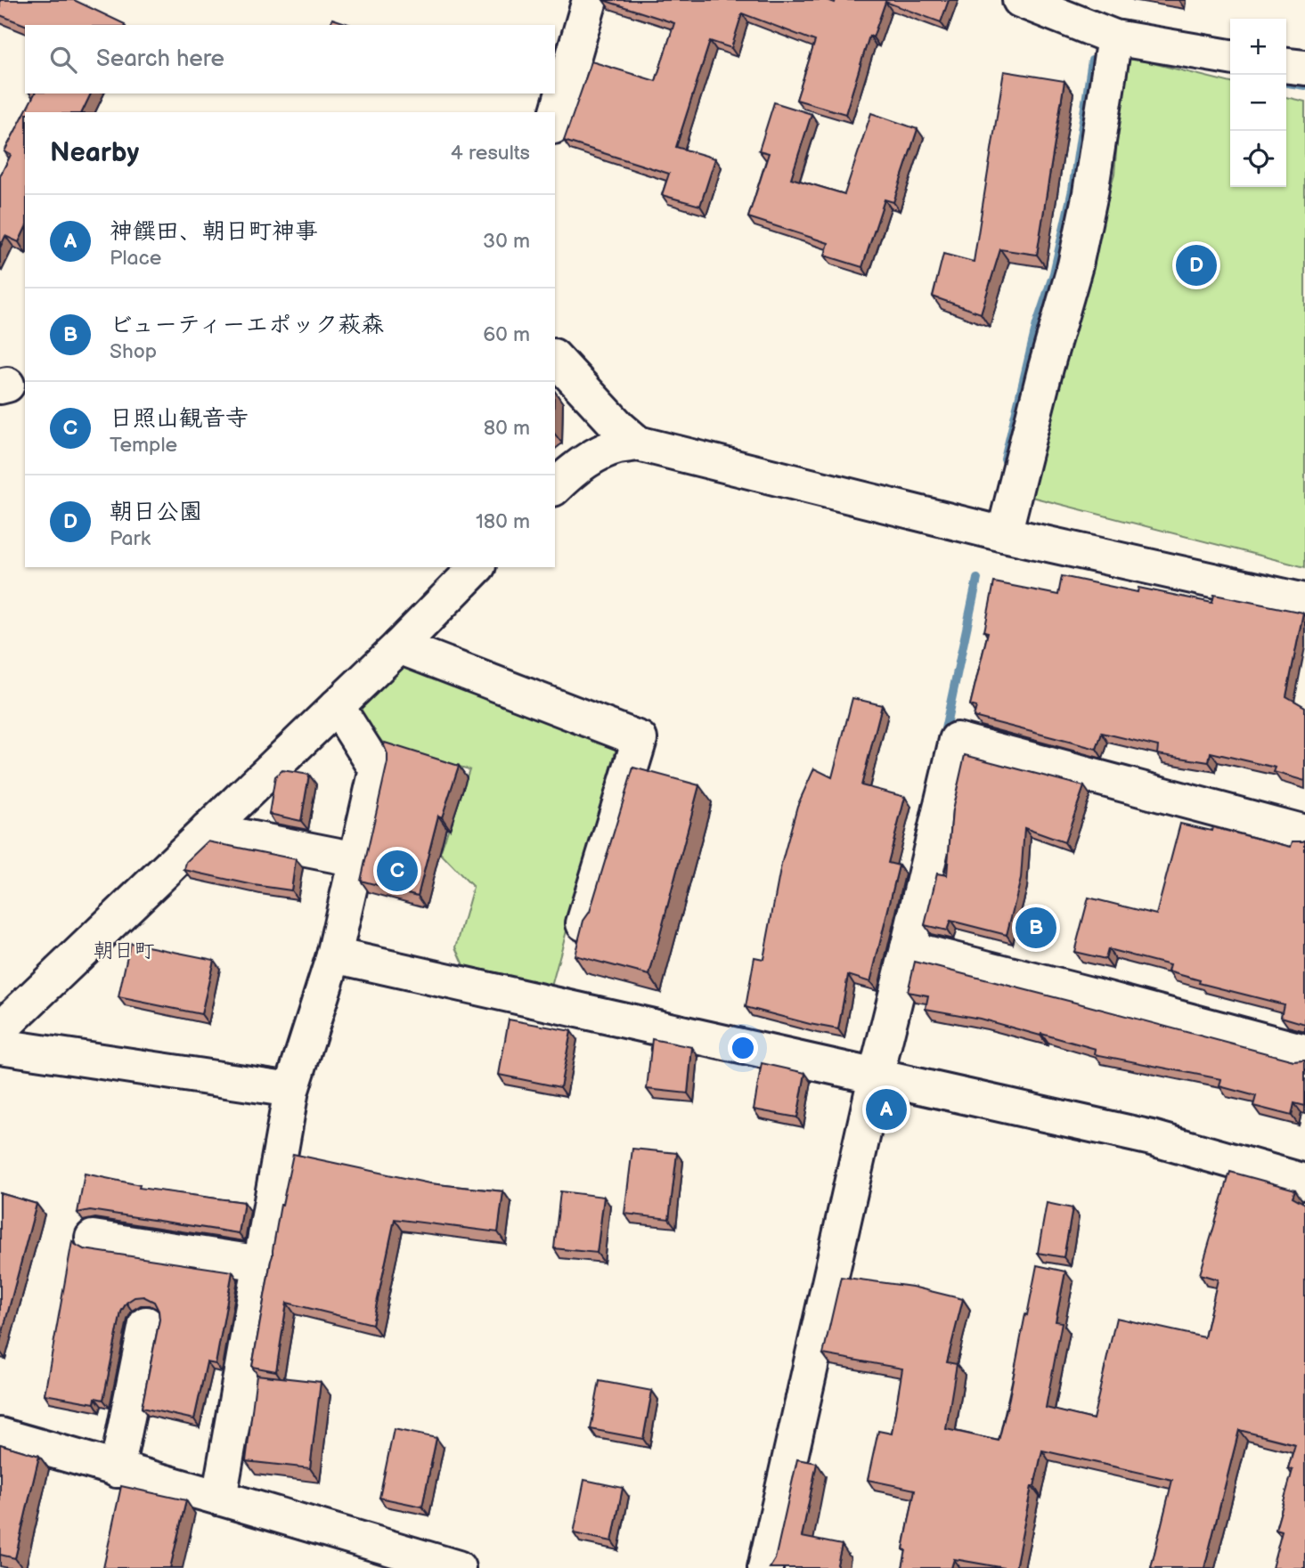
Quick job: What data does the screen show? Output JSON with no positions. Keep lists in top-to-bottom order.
{
  "districts": ["朝日町"],
  "page": {
    "map_buttons": ["+", "−"],
    "search": "Search here",
    "heading": ["Nearby", "4 results"],
    "list": [
      {
        "mark": "A",
        "name": "神饌田、朝日町神事",
        "note": "Place",
        "value": "30 m"
      },
      {
        "mark": "B",
        "name": "ビューティーエポック萩森",
        "note": "Shop",
        "value": "60 m"
      },
      {
        "mark": "C",
        "name": "日照山観音寺",
        "note": "Temple",
        "value": "80 m"
      },
      {
        "mark": "D",
        "name": "朝日公園",
        "note": "Park",
        "value": "180 m"
      }
    ],
    "pins": [
      "D",
      "C",
      "B",
      "A"
    ]
  }
}
